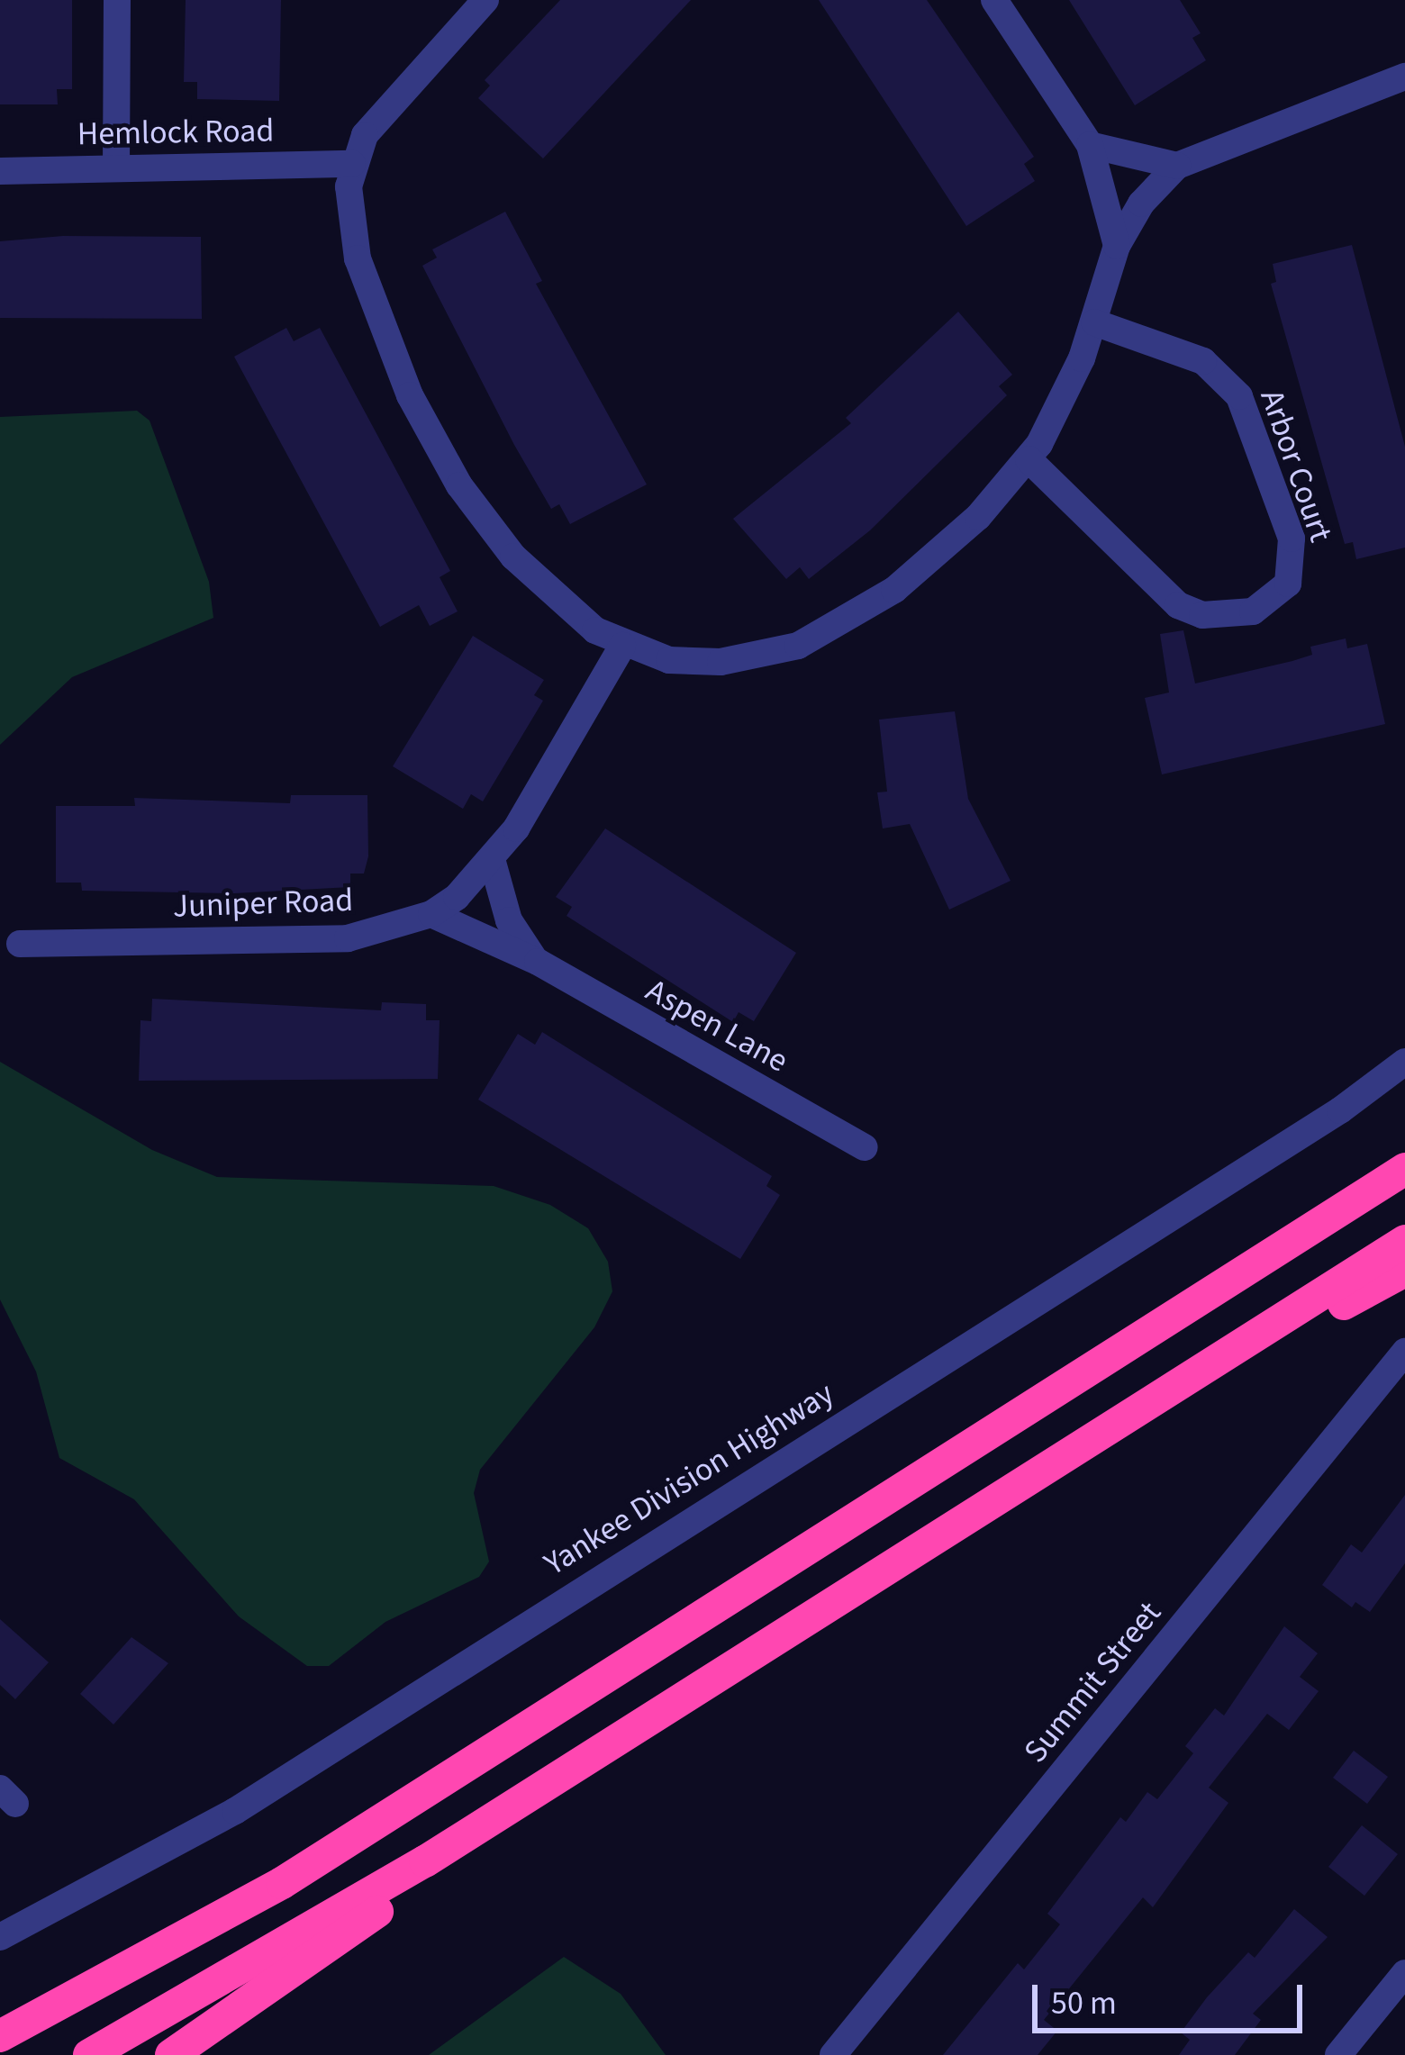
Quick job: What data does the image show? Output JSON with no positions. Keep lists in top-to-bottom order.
{
  "streets": {
    "street": [
      "Hemlock Road",
      "Arbor Court",
      "Juniper Road",
      "Aspen Lane",
      "Yankee Division Highway",
      "Summit Street"
    ]
  },
  "crossings": [
    ["Juniper Road", "Aspen Lane"]
  ],
  "scale_bar": "50 m"
}
